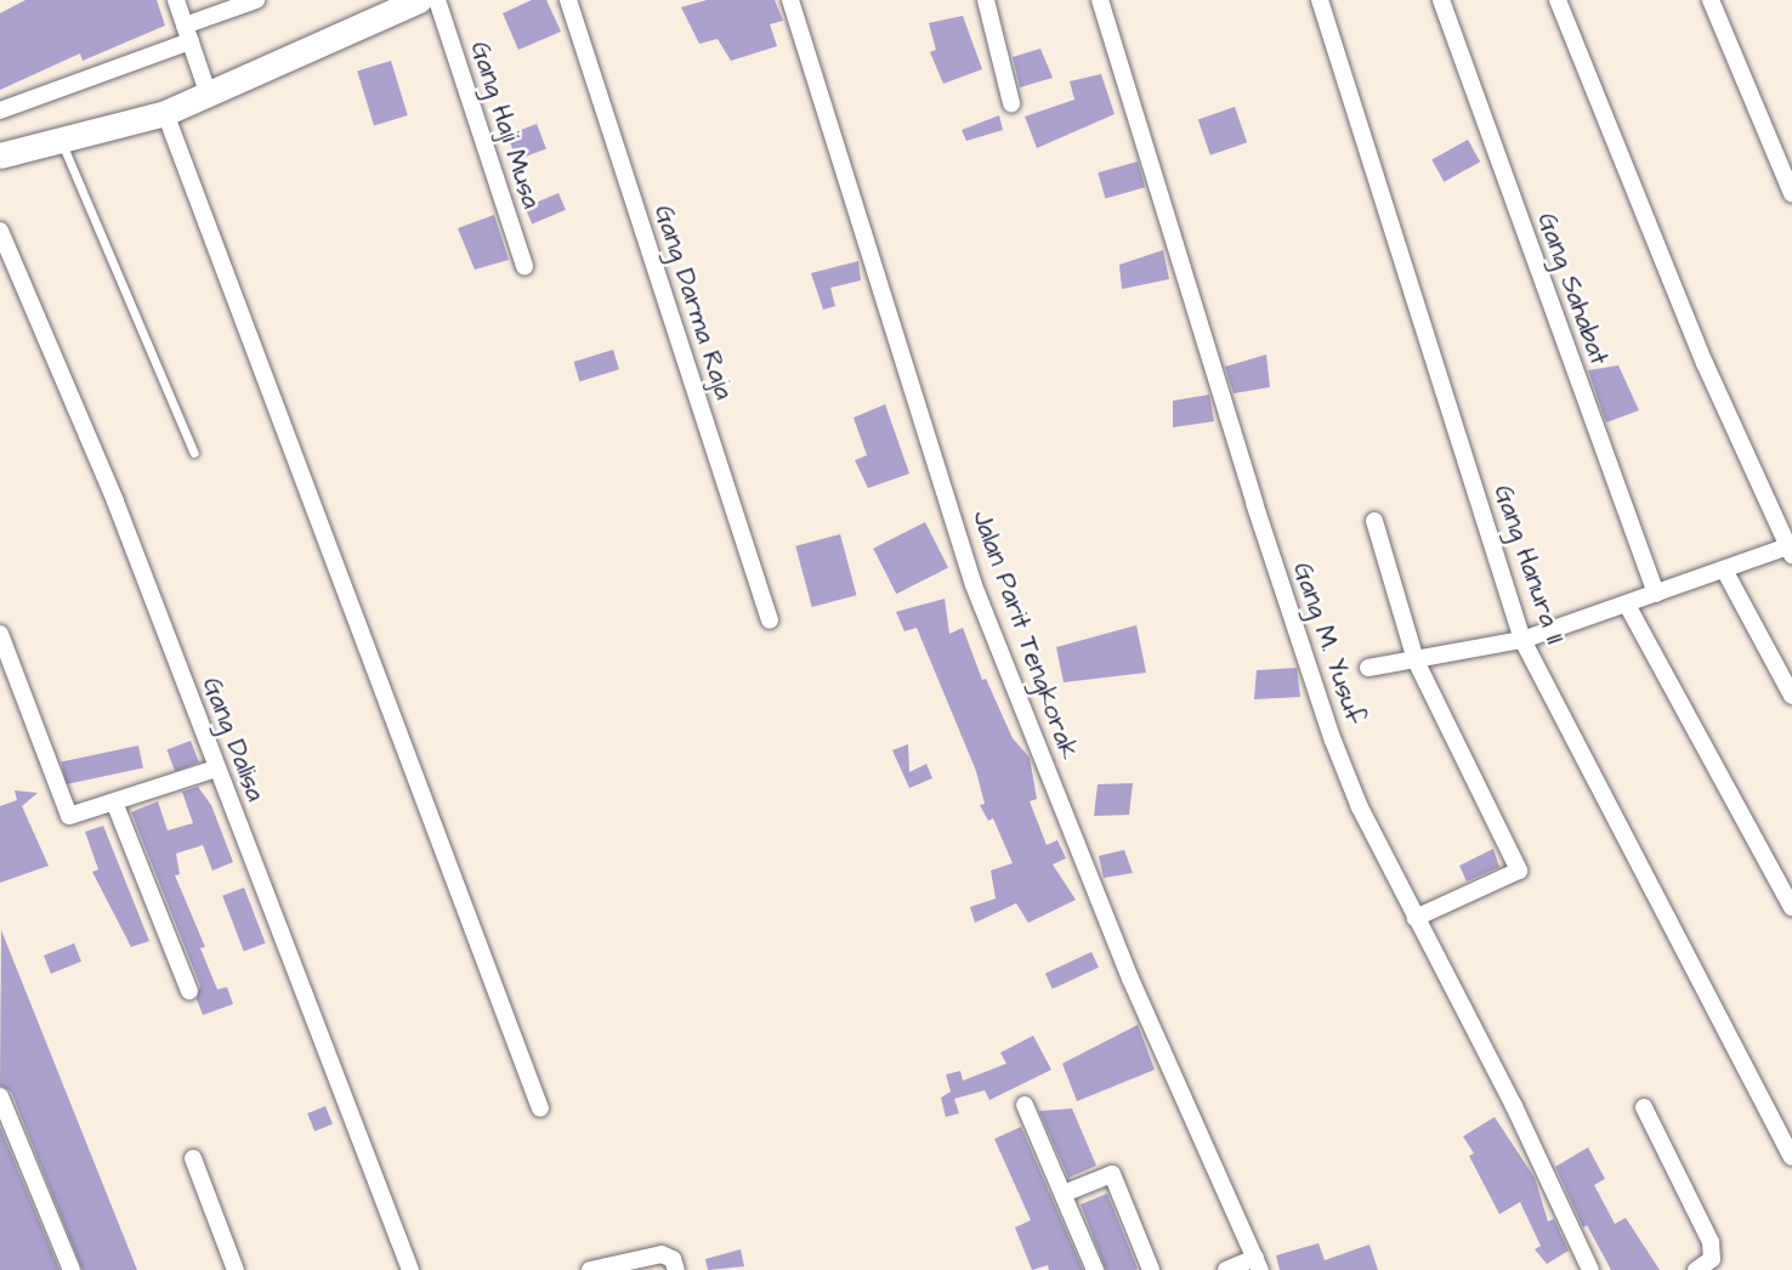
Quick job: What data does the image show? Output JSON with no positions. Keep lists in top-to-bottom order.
{
  "streets": {
    "street": [
      "Gang Haji Musa",
      "Gang Sahabat",
      "Gang Darma Raja",
      "Gang Hanura II",
      "Jalan Parit Tengkorak",
      "Gang M. Yusuf",
      "Gang Dalisa"
    ]
  }
}
